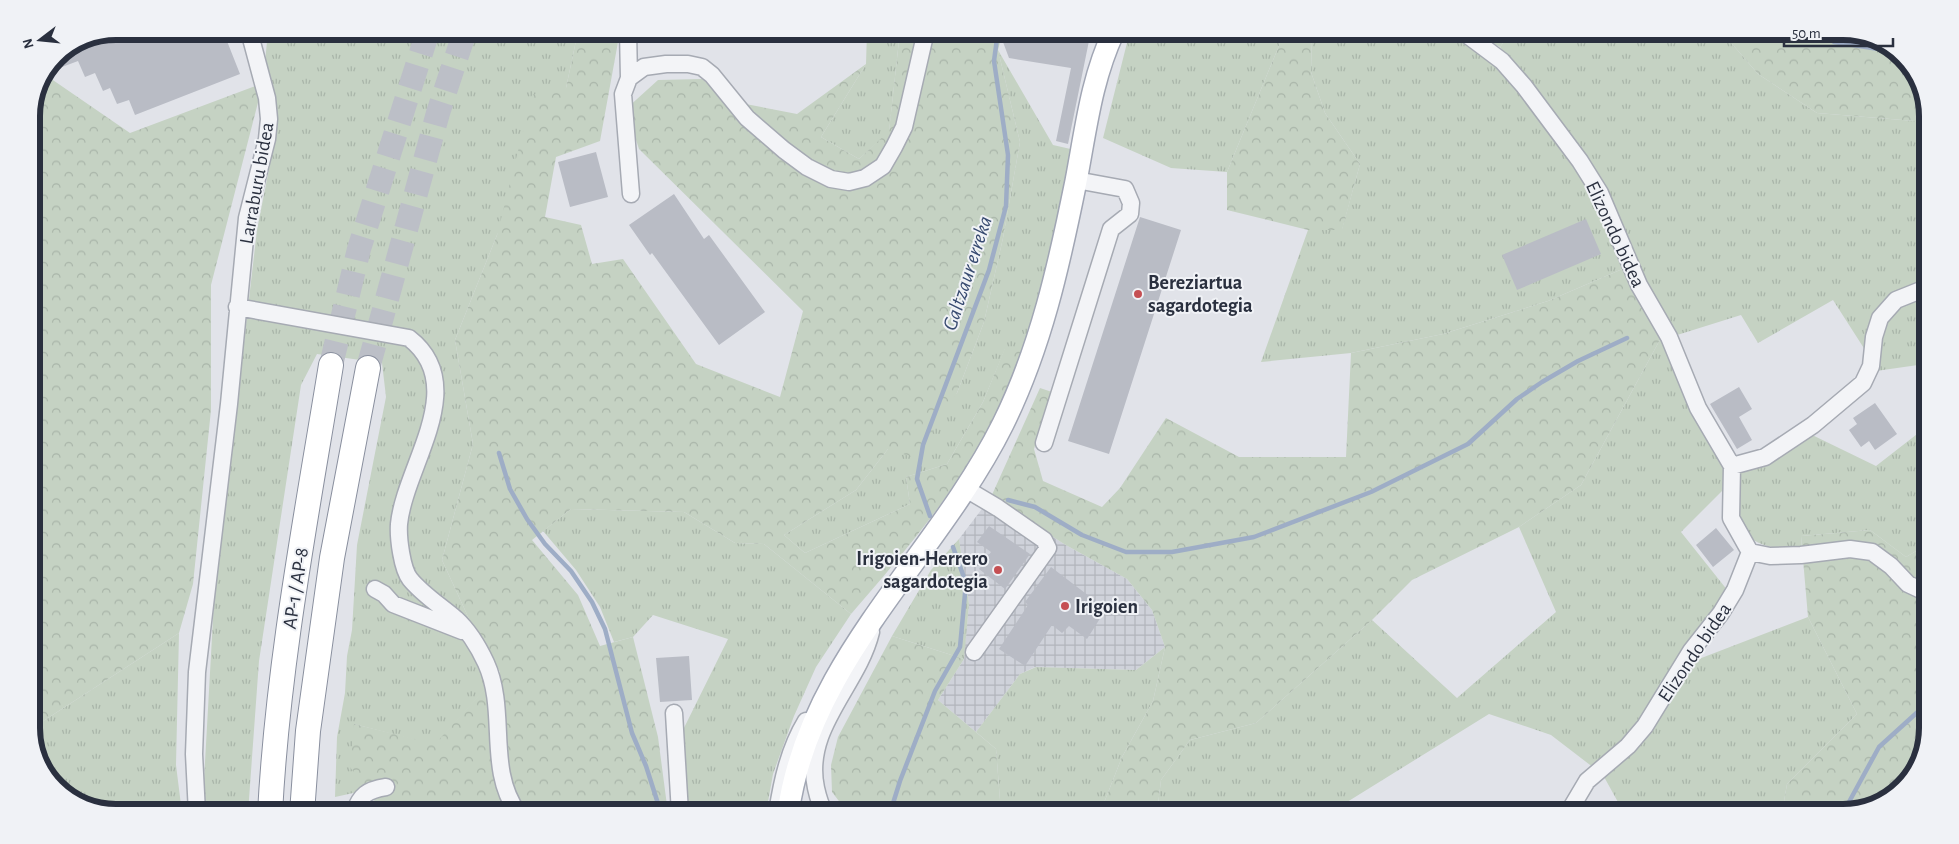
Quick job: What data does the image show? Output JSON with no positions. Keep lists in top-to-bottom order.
{
  "streets": {
    "highway": ["AP-1 / AP-8"],
    "street": ["Larraburu bidea", "Elizondo bidea"]
  },
  "water": ["Galtzaur erreka"],
  "places": ["Bereziartua sagardotegia", "Irigoien-Herrero sagardotegia", "Irigoien"],
  "scale_bar": "50 m",
  "north": "left"
}
